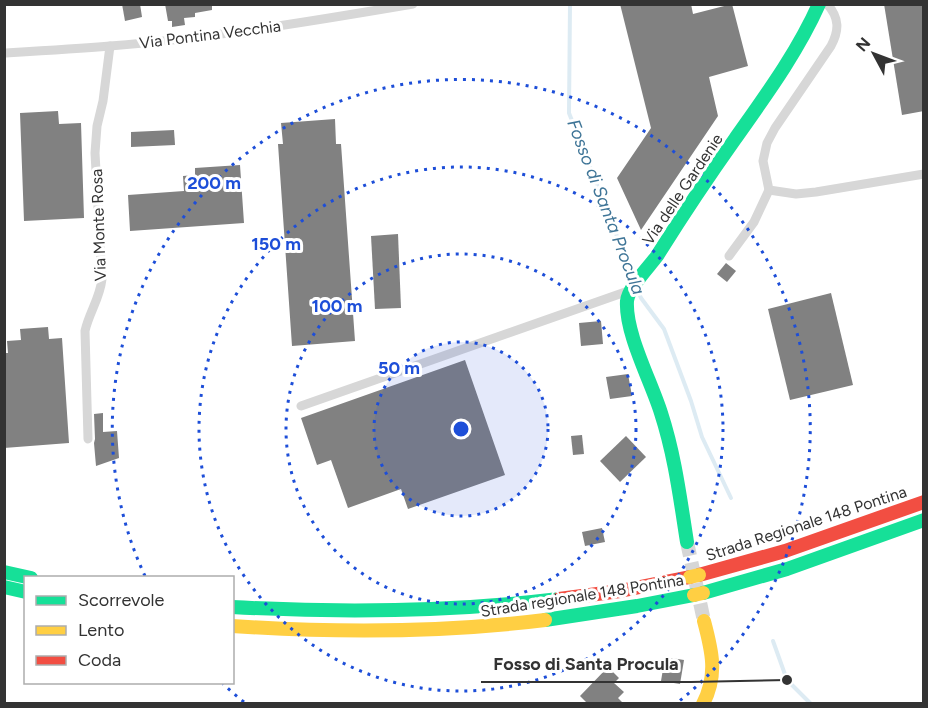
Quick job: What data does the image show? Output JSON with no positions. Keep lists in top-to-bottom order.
{
  "streets": {
    "main road": ["Via delle Gardenie", "Strada Regionale 148 Pontina", "Strada regionale 148 Pontina"],
    "street": ["Via Pontina Vecchia", "Via Monte Rosa"]
  },
  "crossings": [
    ["Via Pontina Vecchia", "Via Monte Rosa"]
  ],
  "water": ["Fosso di Santa Procula"],
  "places": ["Fosso di Santa Procula"],
  "legend": ["Scorrevole", "Lento", "Coda"],
  "north": "top left",
  "rings": [
    "200 m",
    "150 m",
    "100 m",
    "50 m"
  ]
}
